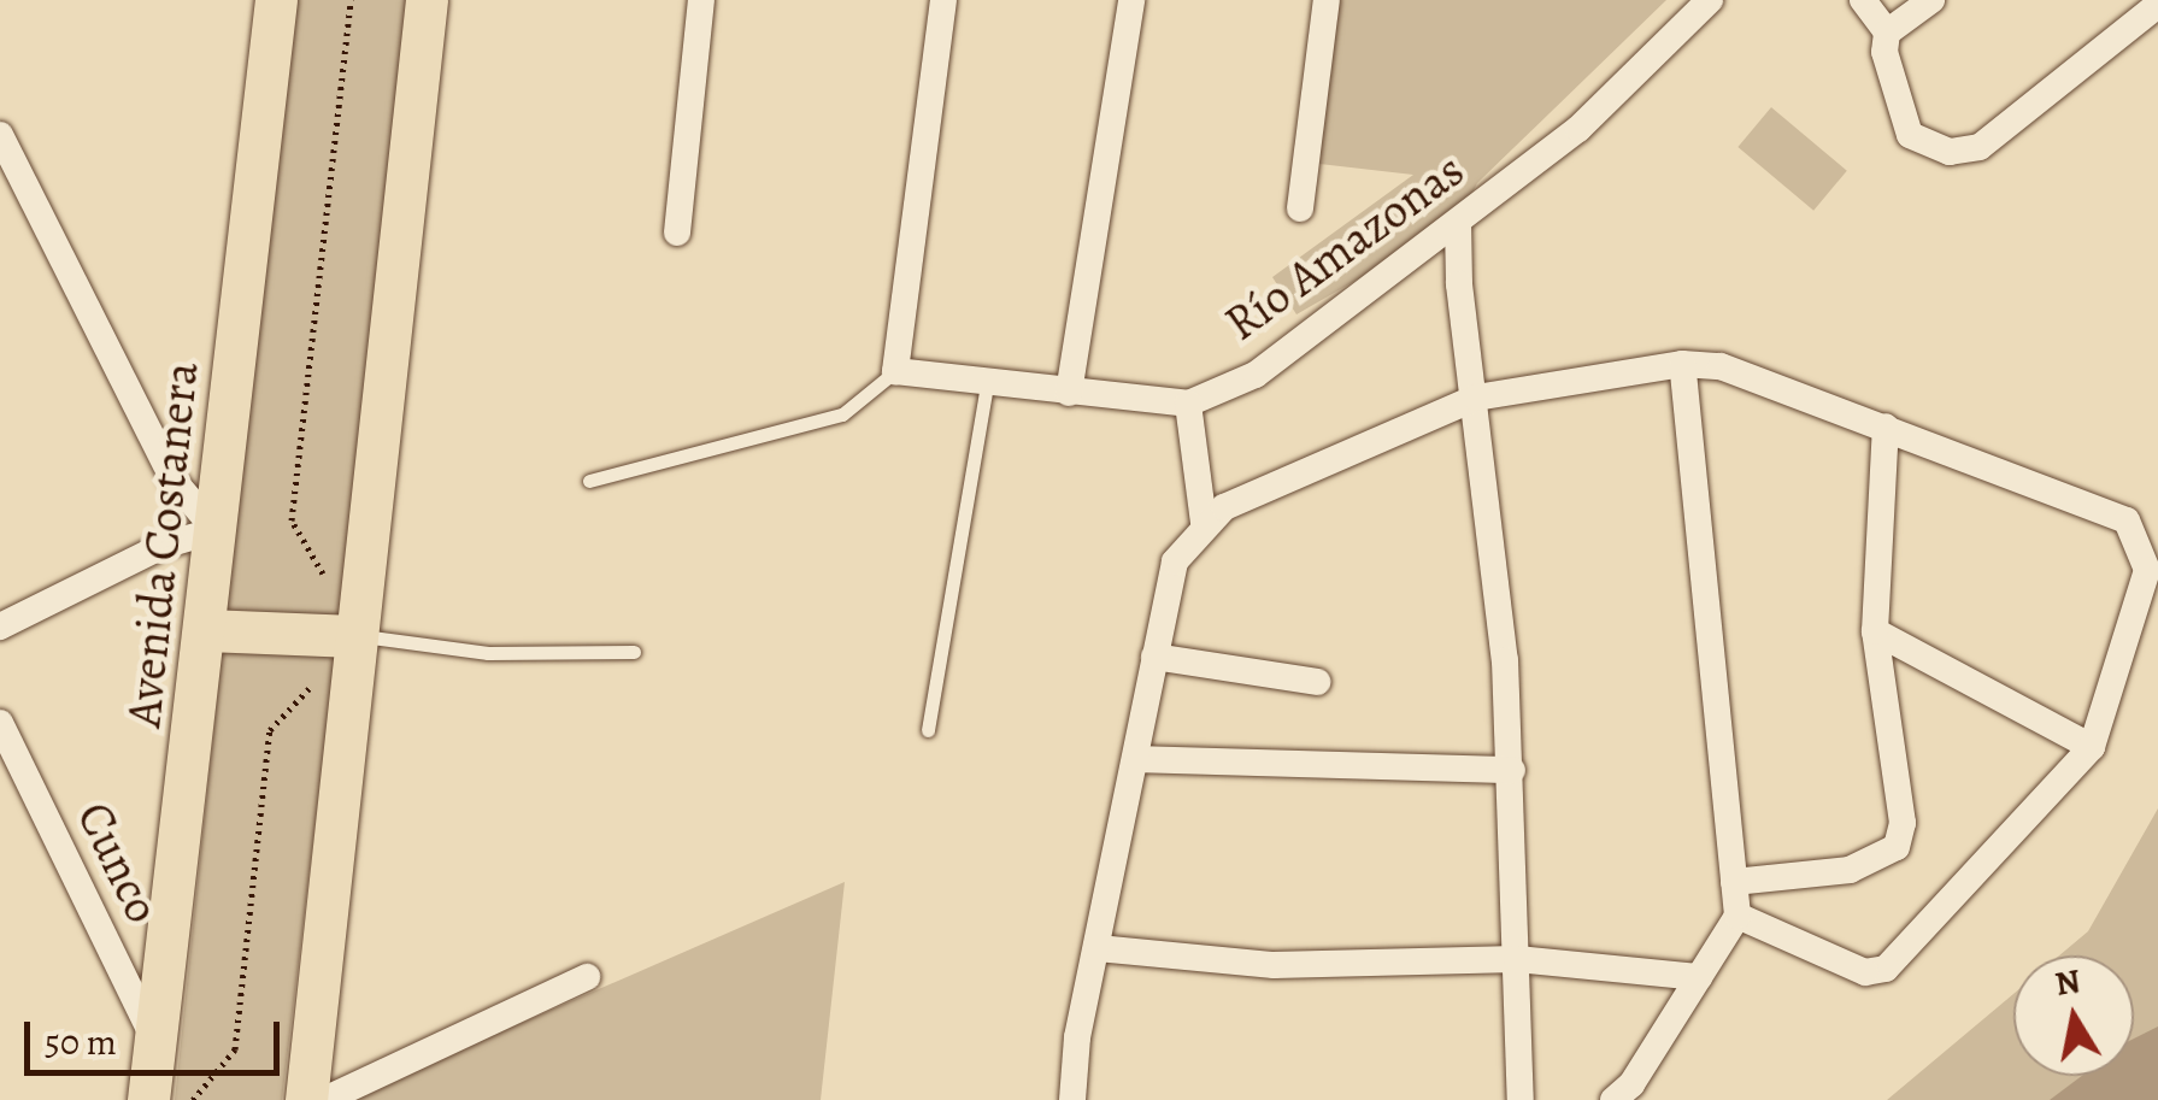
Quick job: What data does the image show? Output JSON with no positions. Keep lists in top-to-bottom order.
{
  "streets": {
    "main road": ["Avenida Costanera"],
    "street": ["Río Amazonas", "Cunco"]
  },
  "crossings": [
    ["Avenida Costanera", "Cunco"]
  ],
  "scale_bar": "50 m",
  "north": "top"
}
